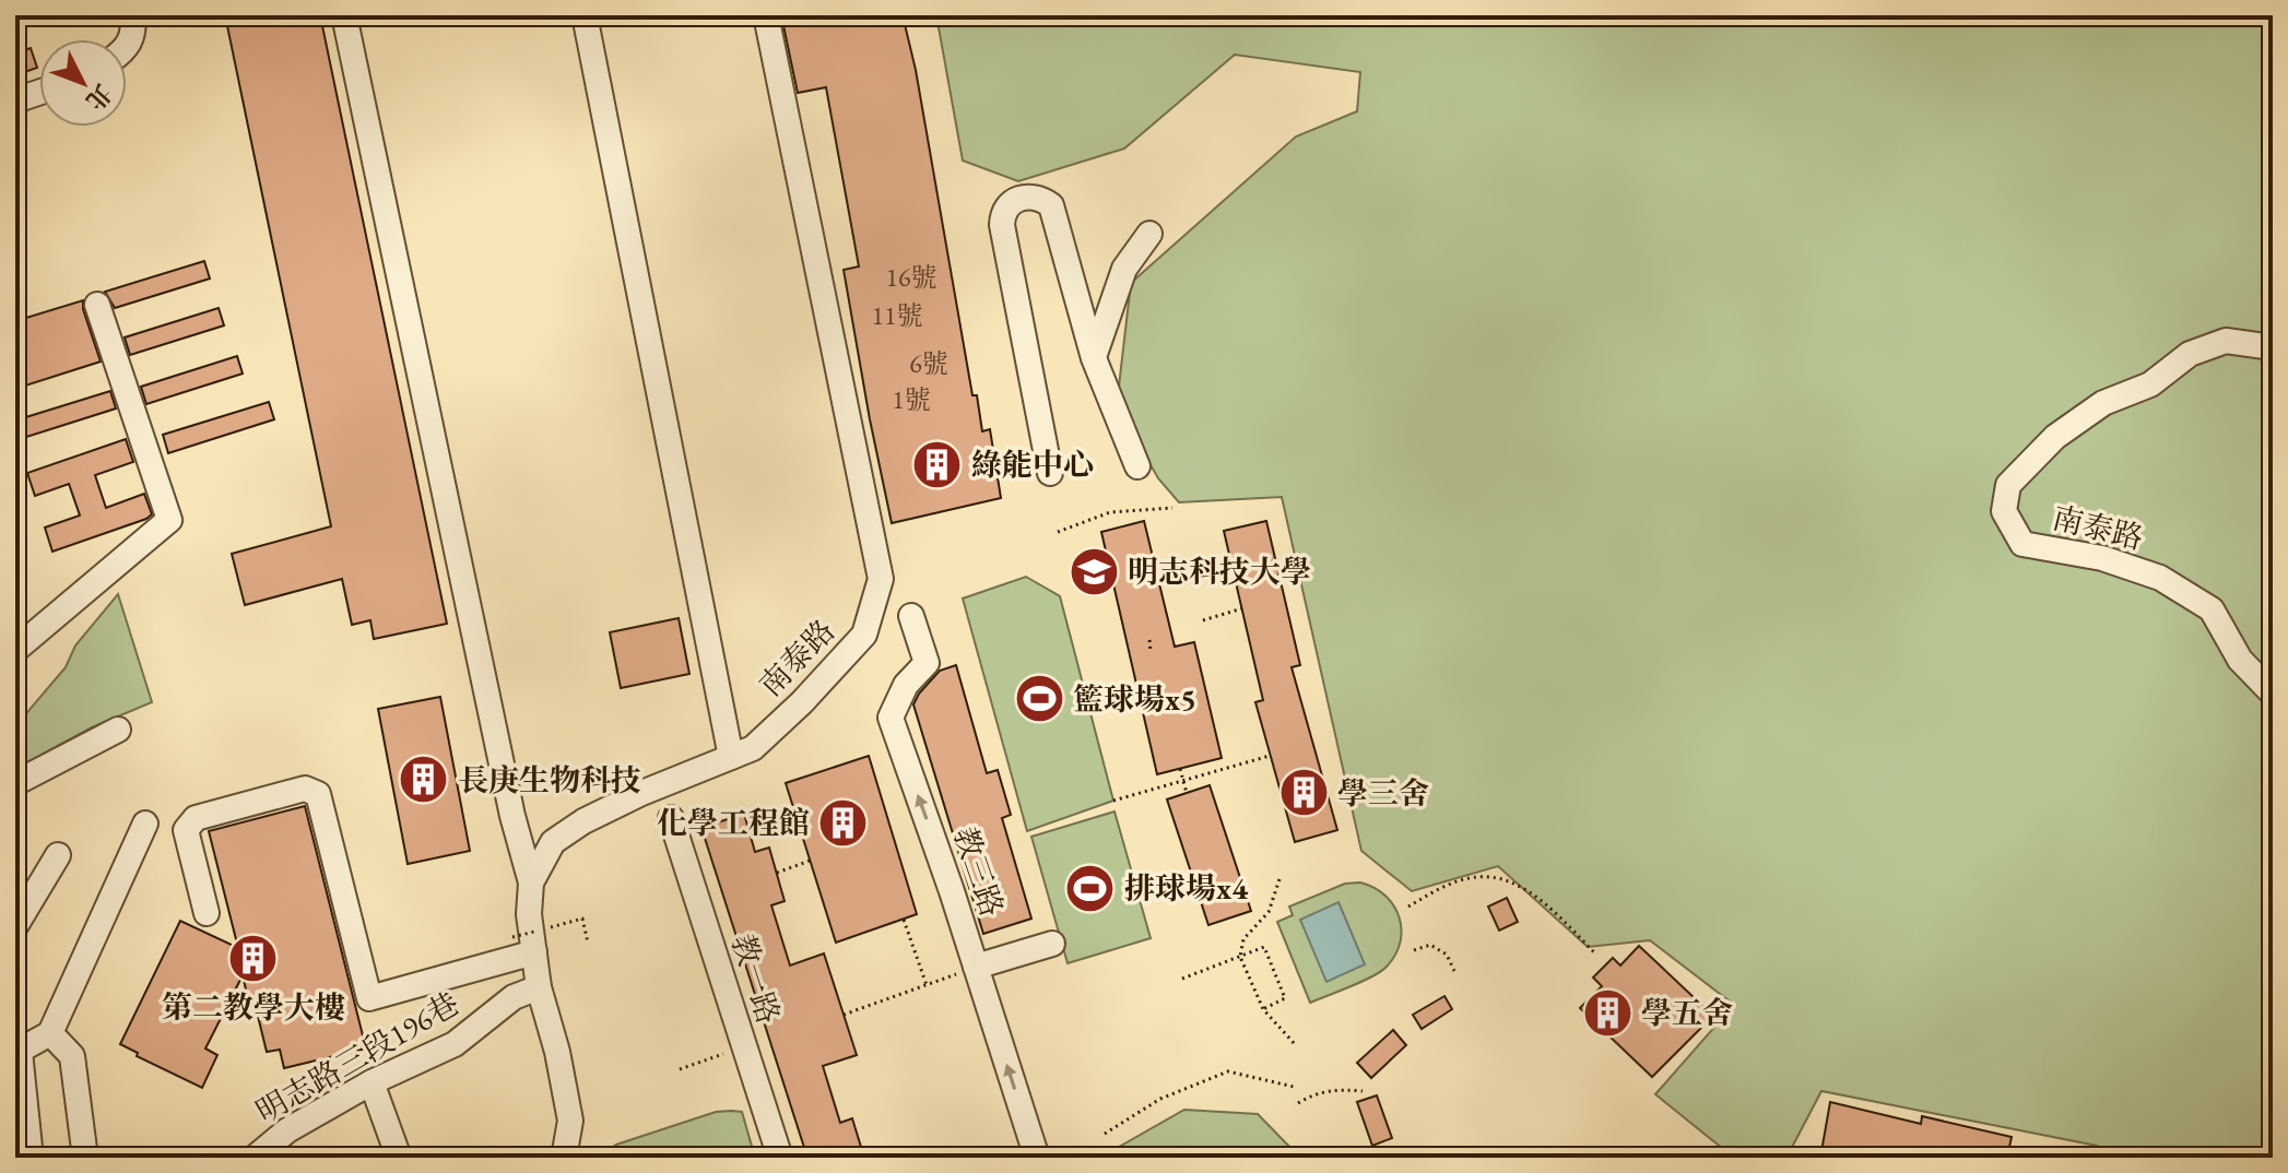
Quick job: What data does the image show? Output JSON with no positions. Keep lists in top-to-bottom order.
{
  "streets": {
    "street": [
      "南泰路",
      "教三路",
      "教一路",
      "明志路三段196巷"
    ]
  },
  "crossings": [
    ["南泰路", "明志路三段196巷"]
  ],
  "one_way": ["教三路"],
  "places": {
    "building": [
      "綠能中心",
      "長庚生物科技",
      "學三舍",
      "化學工程館",
      "第二教學大樓",
      "學五舍"
    ],
    "school or university": ["明志科技大學"],
    "sports": ["籃球場x5", "排球場x4"]
  },
  "house_numbers": [
    "16號",
    "11號",
    "6號",
    "1號"
  ],
  "north": "bottom right"
}
